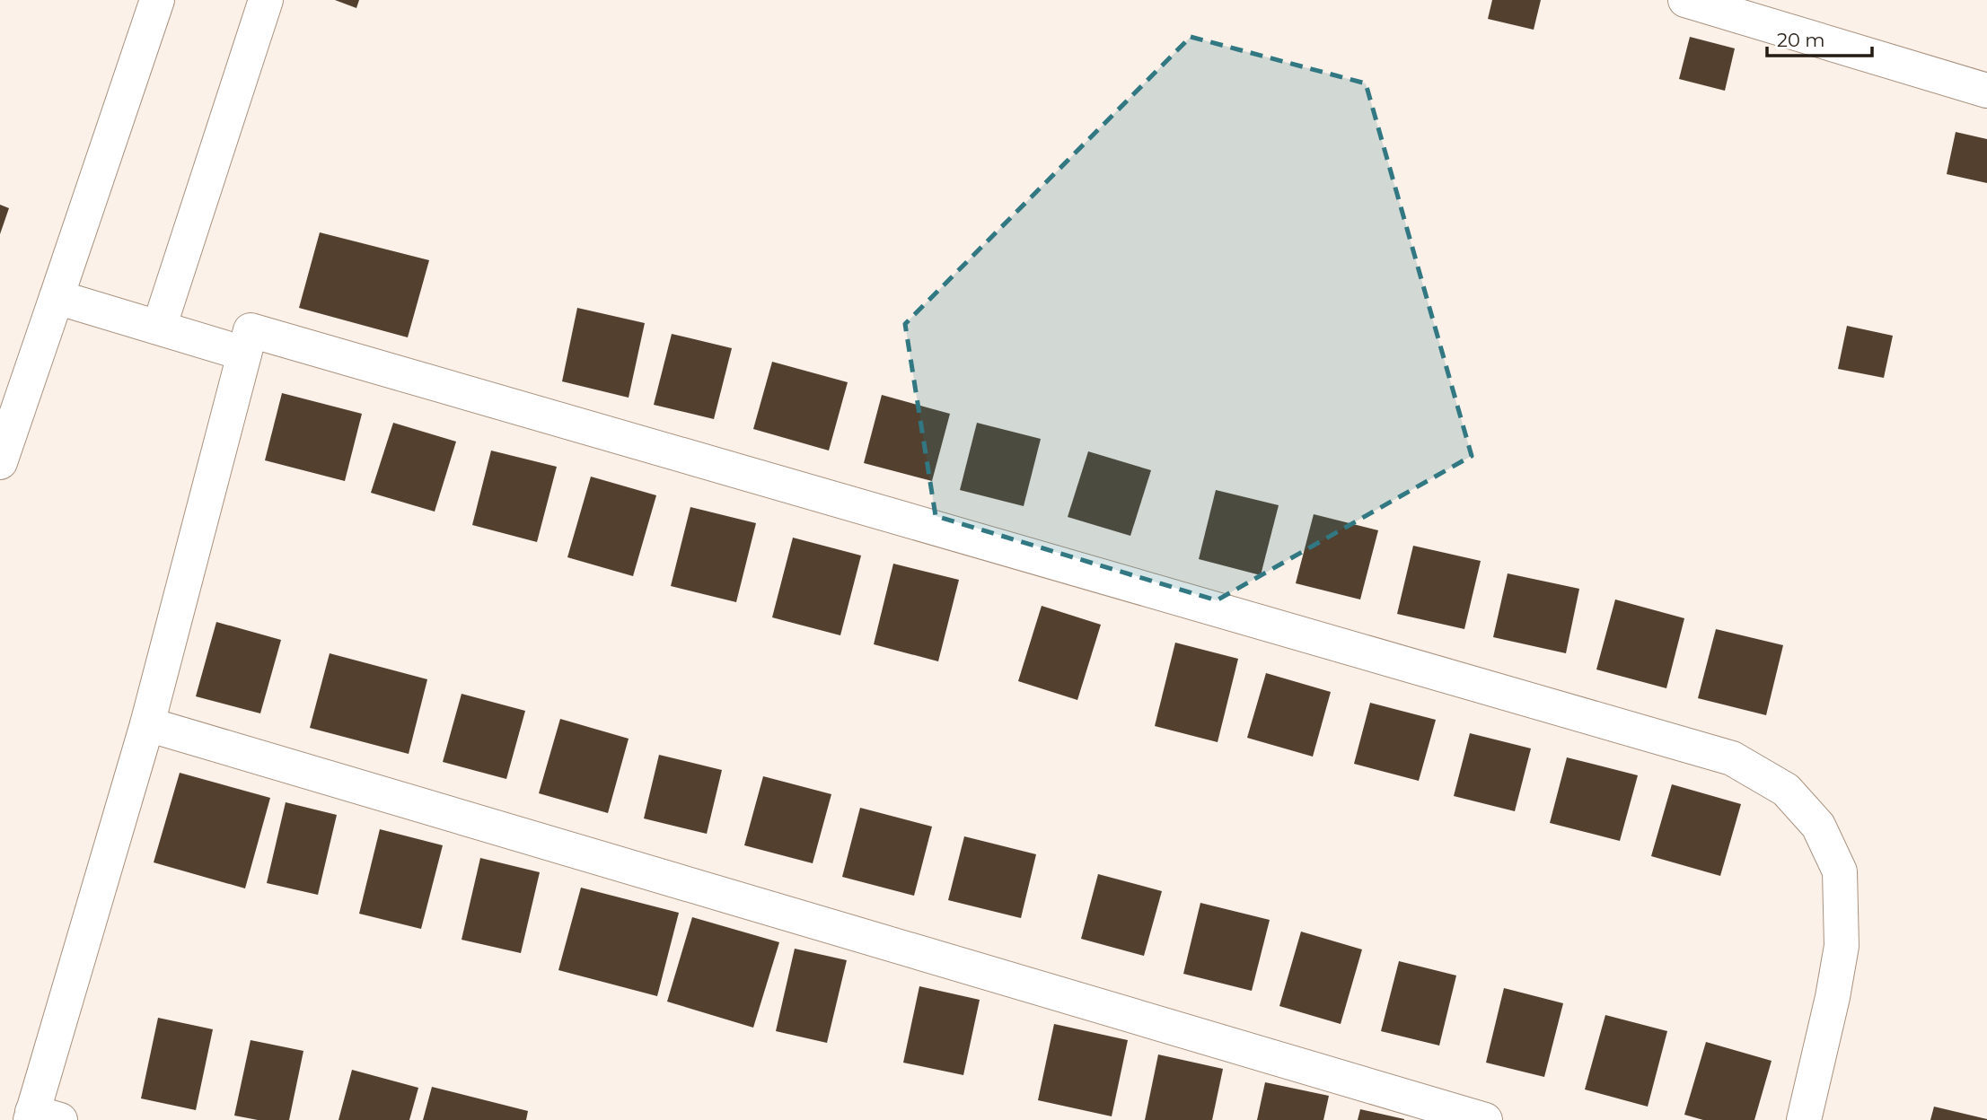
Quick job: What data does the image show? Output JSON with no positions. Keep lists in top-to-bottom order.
{
  "scale_bar": "20 m"
}
